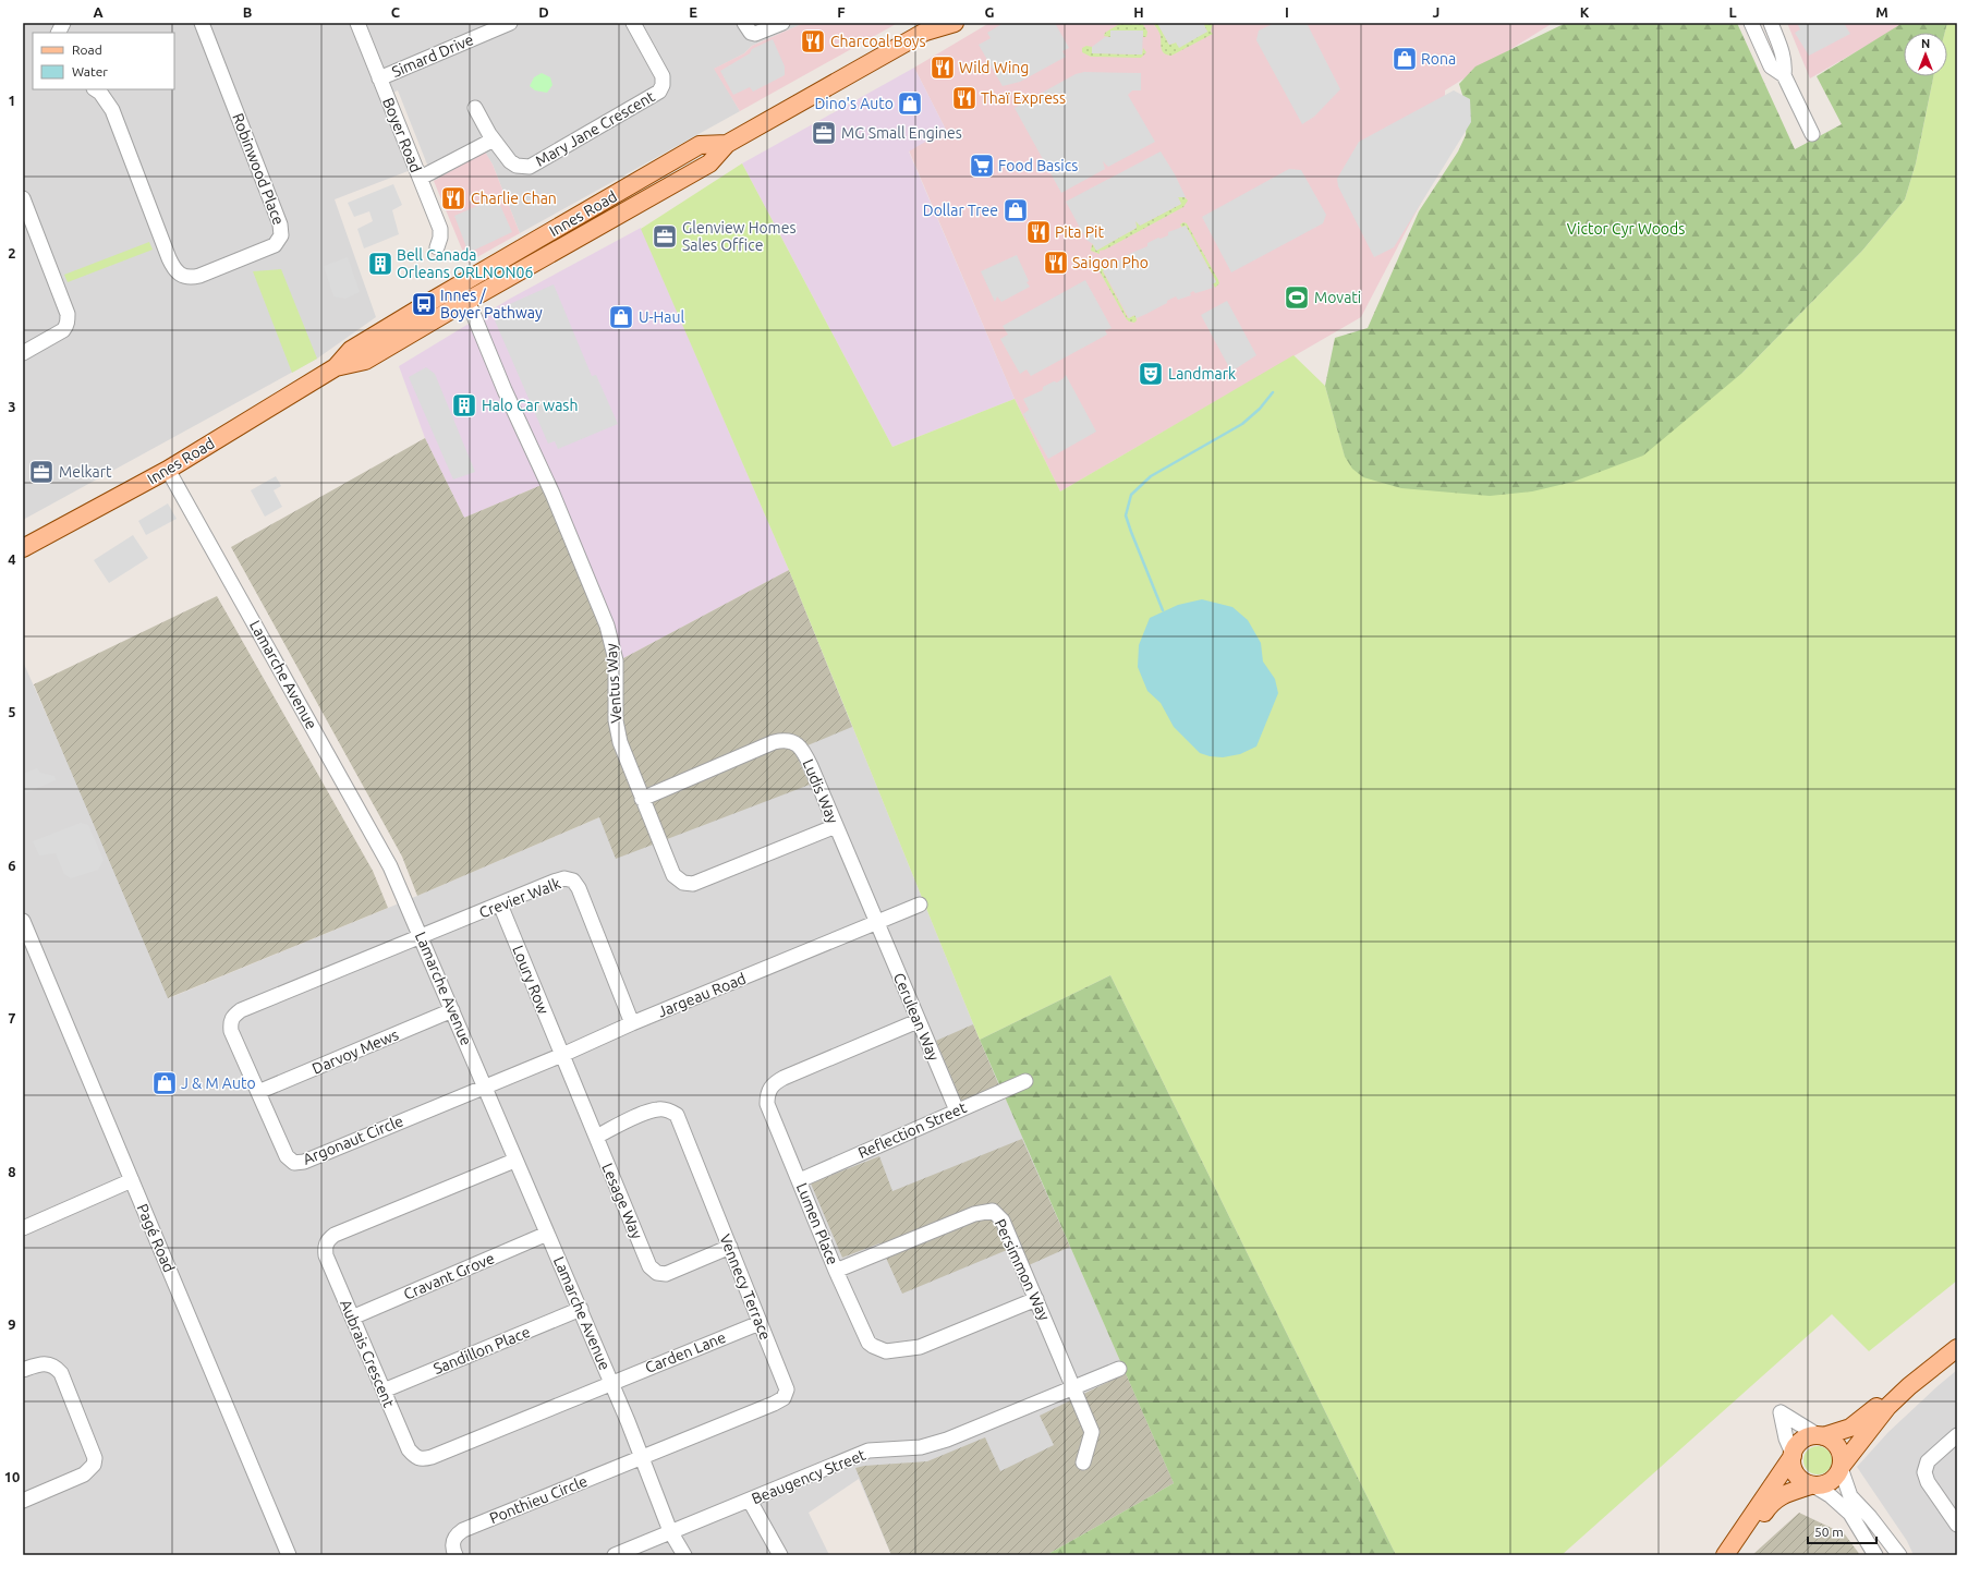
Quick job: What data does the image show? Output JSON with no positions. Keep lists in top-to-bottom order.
{
  "streets": {
    "main road": ["Innes Road"],
    "street": [
      "Simard Drive",
      "Mary Jane Crescent",
      "Boyer Road",
      "Robinwood Place",
      "Lamarche Avenue",
      "Ventus Way",
      "Ludis Way",
      "Crevier Walk",
      "Loury Row",
      "Jargeau Road",
      "Cerulean Way",
      "Darvoy Mews",
      "Reflection Street",
      "Argonaut Circle",
      "Lesage Way",
      "Lumen Place",
      "Pagé Road",
      "Persimmon Way",
      "Cravant Grove",
      "Vennecy Terrace",
      "Sandillon Place",
      "Carden Lane",
      "Aubrais Crescent",
      "Beaugency Street",
      "Ponthieu Circle"
    ]
  },
  "crossings": [
    ["Simard Drive", "Boyer Road"],
    ["Innes Road", "Lamarche Avenue"],
    ["Innes Road", "Ventus Way"],
    ["Lamarche Avenue", "Crevier Walk"],
    ["Lamarche Avenue", "Jargeau Road"],
    ["Lamarche Avenue", "Darvoy Mews"],
    ["Lamarche Avenue", "Argonaut Circle"],
    ["Lamarche Avenue", "Cravant Grove"],
    ["Lamarche Avenue", "Vennecy Terrace"],
    ["Lamarche Avenue", "Sandillon Place"],
    ["Lamarche Avenue", "Carden Lane"],
    ["Lamarche Avenue", "Aubrais Crescent"],
    ["Lamarche Avenue", "Beaugency Street"],
    ["Lamarche Avenue", "Ponthieu Circle"],
    ["Ventus Way", "Ludis Way"],
    ["Ludis Way", "Jargeau Road"],
    ["Ludis Way", "Cerulean Way"],
    ["Crevier Walk", "Loury Row"],
    ["Crevier Walk", "Jargeau Road"],
    ["Crevier Walk", "Argonaut Circle"],
    ["Loury Row", "Jargeau Road"],
    ["Loury Row", "Lesage Way"],
    ["Jargeau Road", "Cerulean Way"],
    ["Jargeau Road", "Argonaut Circle"],
    ["Jargeau Road", "Lesage Way"],
    ["Cerulean Way", "Reflection Street"],
    ["Cerulean Way", "Lumen Place"],
    ["Darvoy Mews", "Argonaut Circle"],
    ["Reflection Street", "Lumen Place"],
    ["Lesage Way", "Vennecy Terrace"],
    ["Lumen Place", "Persimmon Way"],
    ["Persimmon Way", "Beaugency Street"],
    ["Cravant Grove", "Aubrais Crescent"],
    ["Vennecy Terrace", "Carden Lane"],
    ["Vennecy Terrace", "Ponthieu Circle"],
    ["Sandillon Place", "Aubrais Crescent"],
    ["Carden Lane", "Aubrais Crescent"]
  ],
  "parks": ["Victor Cyr Woods"],
  "places": {
    "restaurant": [
      "Charcoal Boys",
      "Wild Wing",
      "Thaï Express",
      "Charlie Chan",
      "Pita Pit",
      "Saigon Pho"
    ],
    "shop": [
      "Rona",
      "Dino's Auto",
      "Dollar Tree",
      "U-Haul",
      "J & M Auto"
    ],
    "office": ["MG Small Engines", "Glenview Homes Sales Office", "Melkart"],
    "supermarket": ["Food Basics"],
    "building": ["Bell Canada Orleans ORLNON06", "Halo Car wash"],
    "sports": ["Movati"],
    "bus stop": ["Innes / Boyer Pathway"],
    "theatre": ["Landmark"]
  },
  "legend": ["Road", "Water"],
  "scale_bar": "50 m",
  "north": "top",
  "grid": {
    "columns": [
      "A",
      "B",
      "C",
      "D",
      "E",
      "F",
      "G",
      "H",
      "I",
      "J",
      "K",
      "L",
      "M"
    ],
    "rows": [
      "1",
      "2",
      "3",
      "4",
      "5",
      "6",
      "7",
      "8",
      "9",
      "10"
    ]
  }
}
